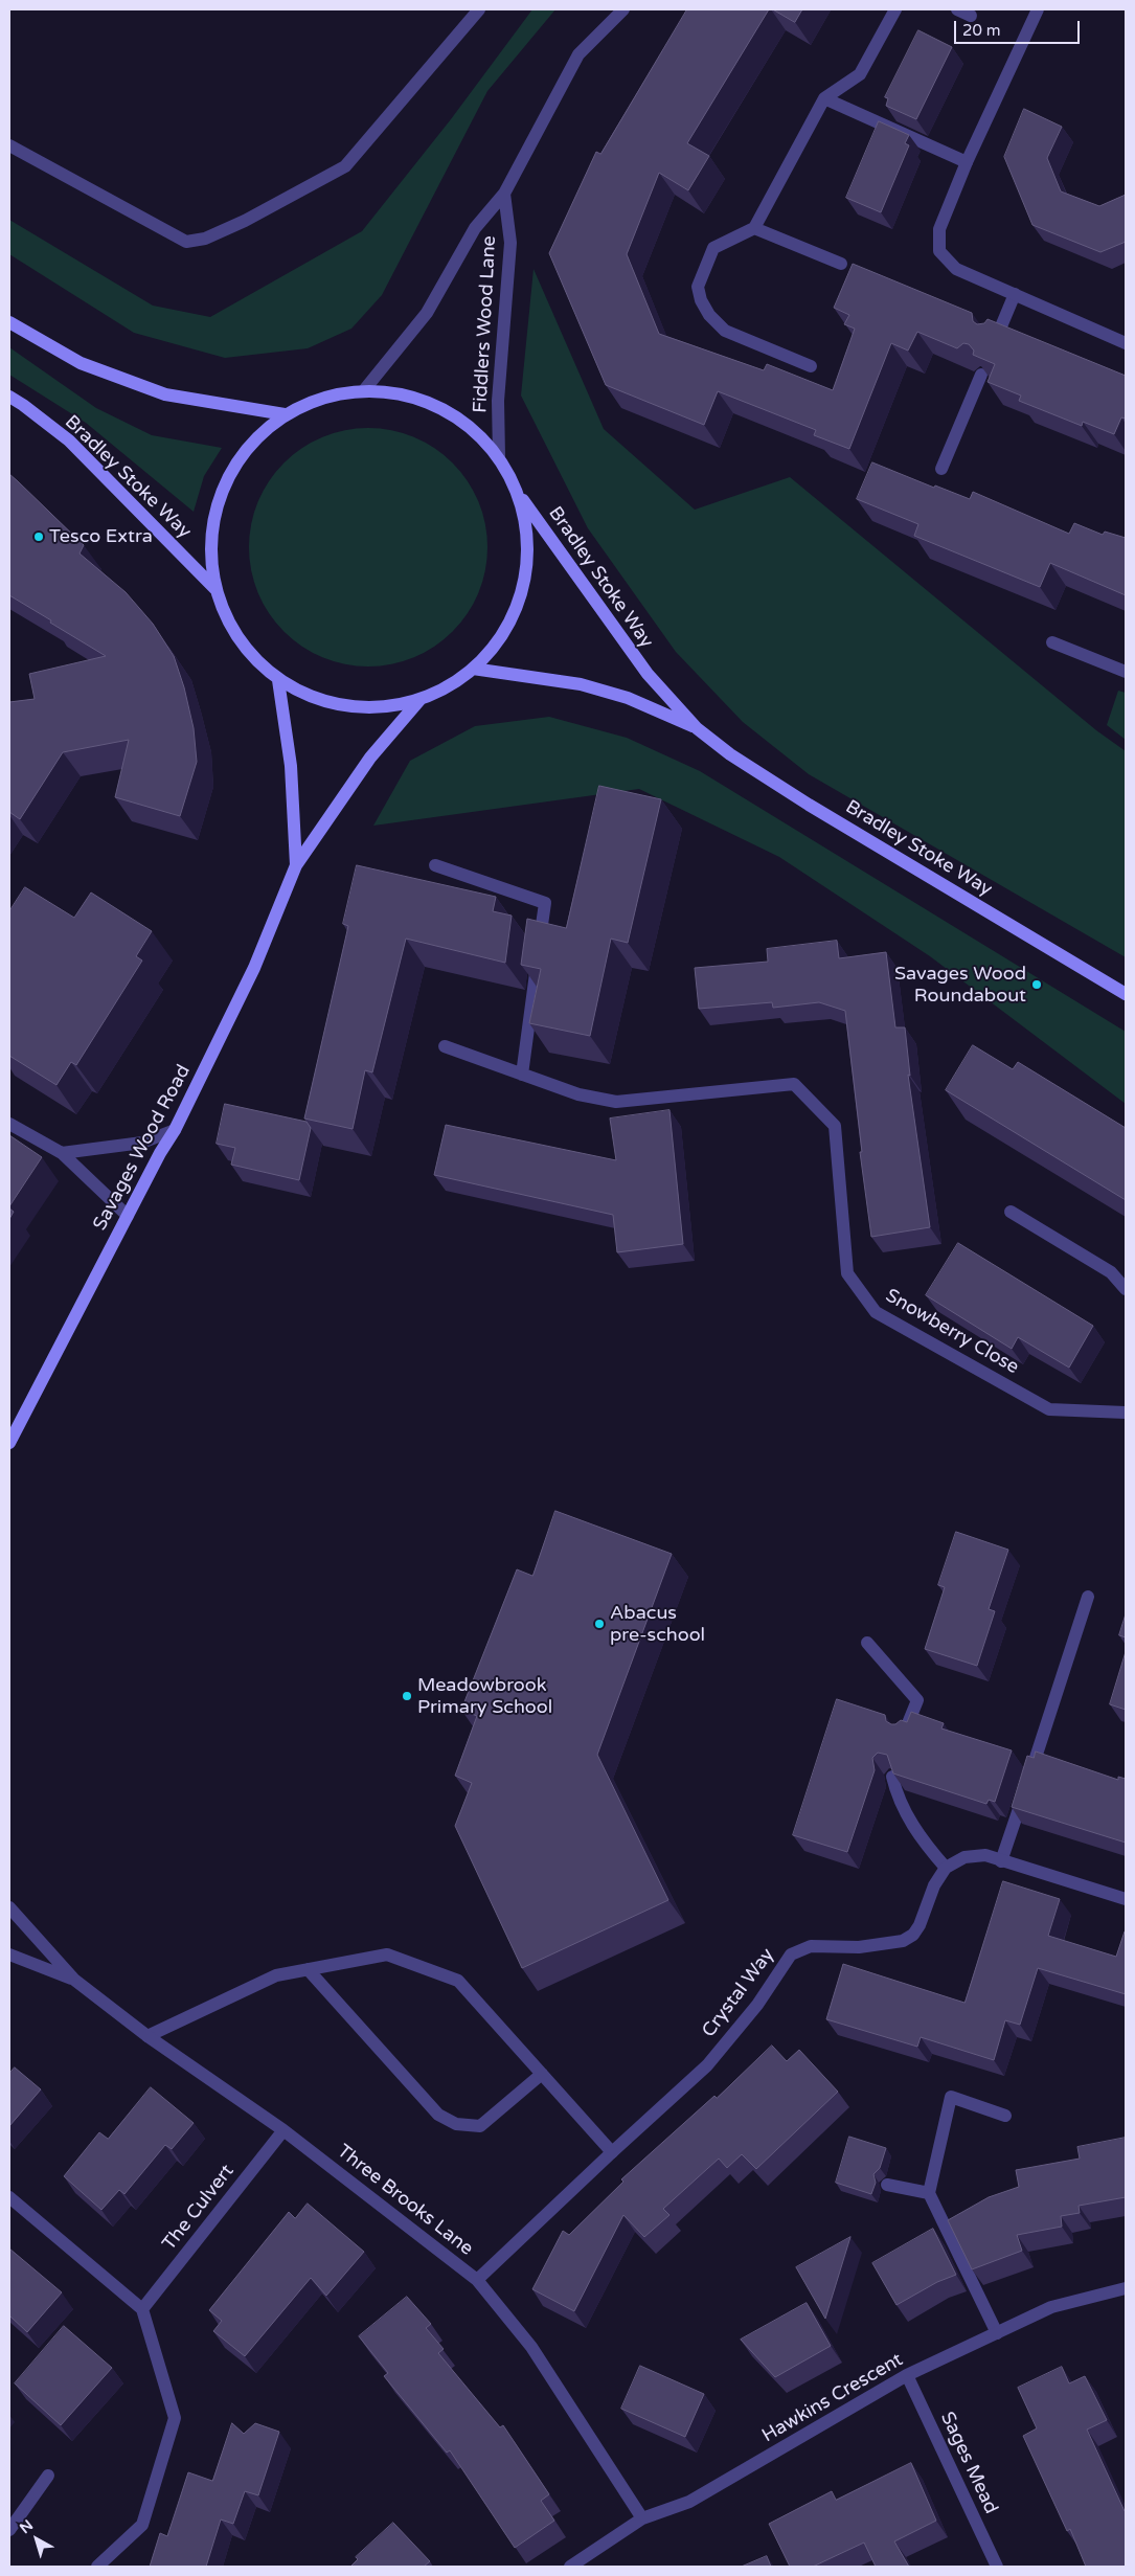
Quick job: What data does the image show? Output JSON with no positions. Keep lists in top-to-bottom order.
{
  "streets": {
    "street": [
      "Fiddlers Wood Lane",
      "Bradley Stoke Way",
      "Savages Wood Road",
      "Snowberry Close",
      "Crystal Way",
      "Three Brooks Lane",
      "The Culvert",
      "Hawkins Crescent",
      "Sages Mead"
    ]
  },
  "crossings": [
    ["Crystal Way", "Three Brooks Lane"],
    ["Three Brooks Lane", "The Culvert"],
    ["Three Brooks Lane", "Hawkins Crescent"],
    ["Hawkins Crescent", "Sages Mead"]
  ],
  "places": [
    "Tesco Extra",
    "Savages Wood Roundabout",
    "Abacus pre-school",
    "Meadowbrook Primary School"
  ],
  "scale_bar": "20 m",
  "north": "top left"
}
